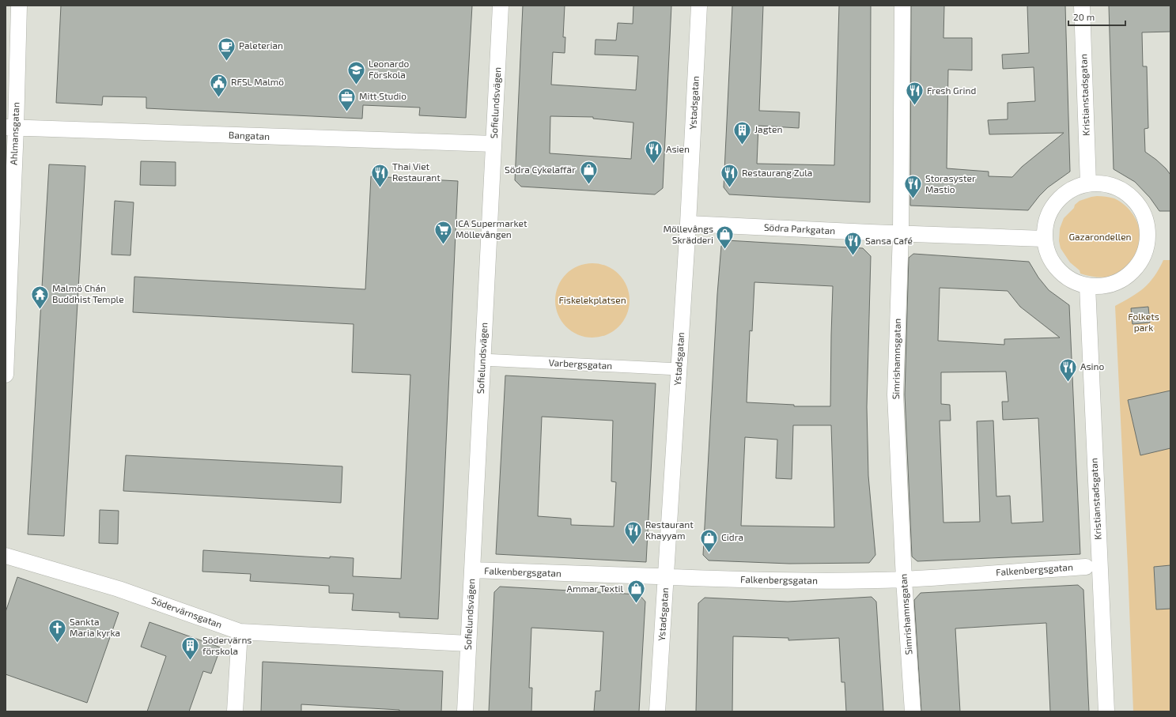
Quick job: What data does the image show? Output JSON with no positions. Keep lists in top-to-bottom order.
{
  "streets": {
    "street": [
      "Kristianstadsgatan",
      "Sofielundsvägen",
      "Ystadsgatan",
      "Ahlmansgatan",
      "Bangatan",
      "Södra Parkgatan",
      "Simrishamnsgatan",
      "Varbergsgatan",
      "Falkenbergsgatan",
      "Södervärnsgatan"
    ]
  },
  "crossings": [
    ["Kristianstadsgatan", "Södra Parkgatan"],
    ["Sofielundsvägen", "Bangatan"],
    ["Sofielundsvägen", "Varbergsgatan"],
    ["Sofielundsvägen", "Falkenbergsgatan"],
    ["Sofielundsvägen", "Södervärnsgatan"],
    ["Ystadsgatan", "Södra Parkgatan"],
    ["Ystadsgatan", "Varbergsgatan"],
    ["Ystadsgatan", "Falkenbergsgatan"],
    ["Ahlmansgatan", "Bangatan"],
    ["Södra Parkgatan", "Simrishamnsgatan"],
    ["Simrishamnsgatan", "Falkenbergsgatan"]
  ],
  "parks": ["Gazarondellen", "Fiskelekplatsen", "Folkets park"],
  "places": {
    "cafe": ["Paleterian"],
    "school or university": ["Leonardo Förskola"],
    "public building": ["RFSL Malmö"],
    "restaurant": [
      "Fresh Grind",
      "Asien",
      "Thai Viet Restaurant",
      "Restaurang Zula",
      "Storasyster Mastio",
      "Sansa Café",
      "Asino",
      "Restaurant Khayyam"
    ],
    "office": ["Mitt Studio"],
    "building": ["Jagten", "Södervärns förskola"],
    "shop": [
      "Södra Cykelaffär",
      "Möllevångs Skrädderi",
      "Cidra",
      "Ammar Textil"
    ],
    "supermarket": ["ICA Supermarket Möllevången"],
    "temple": ["Malmö Chán Buddhist Temple"],
    "church": ["Sankta Maria kyrka"]
  },
  "scale_bar": "20 m"
}
